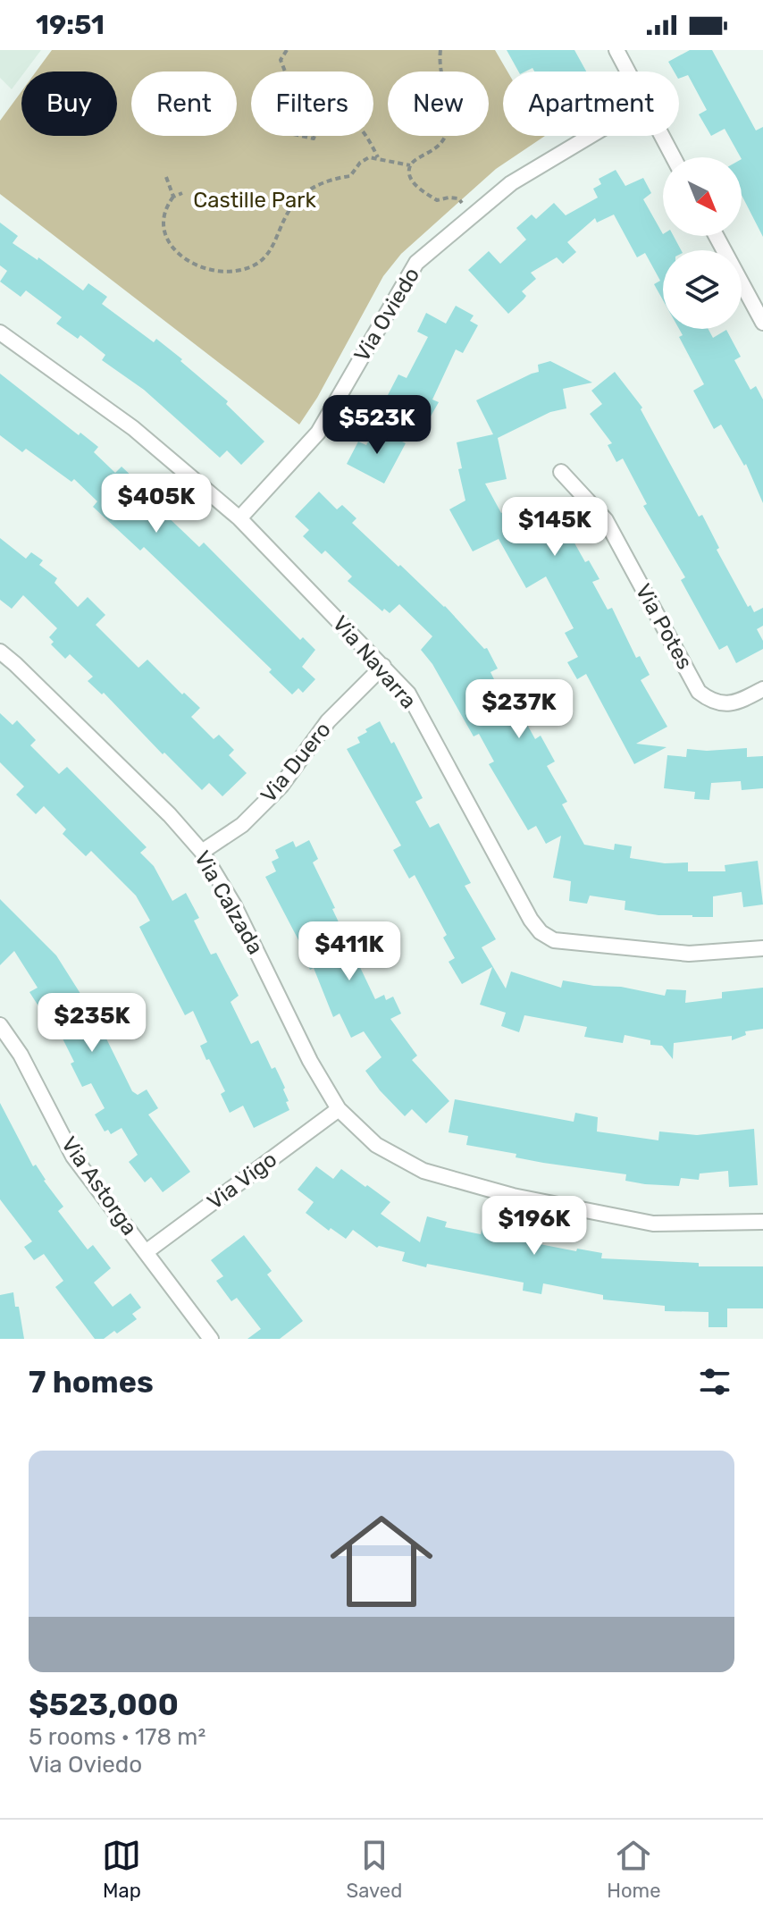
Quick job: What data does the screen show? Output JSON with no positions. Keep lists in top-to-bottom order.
{
  "streets": {
    "street": [
      "Via Oviedo",
      "Via Potes",
      "Via Navarra",
      "Via Duero",
      "Via Calzada",
      "Via Vigo",
      "Via Astorga"
    ]
  },
  "crossings": [
    ["Via Oviedo", "Via Navarra"],
    ["Via Navarra", "Via Duero"],
    ["Via Duero", "Via Calzada"],
    ["Via Calzada", "Via Vigo"],
    ["Via Vigo", "Via Astorga"]
  ],
  "parks": ["Castille Park"],
  "north": "bottom right",
  "page": {
    "status": "19:51",
    "chip": [
      "Buy",
      "Rent",
      "Filters",
      "New",
      "Apartment"
    ],
    "price": [
      "$523K",
      "$405K",
      "$145K",
      "$237K",
      "$411K",
      "$235K",
      "$196K"
    ],
    "heading": "7 homes",
    "list": [
      {
        "name": "$523,000",
        "note": "5 rooms · 178 m² · Via Oviedo"
      }
    ],
    "tabs": ["Map", "Saved", "Home"]
  }
}
